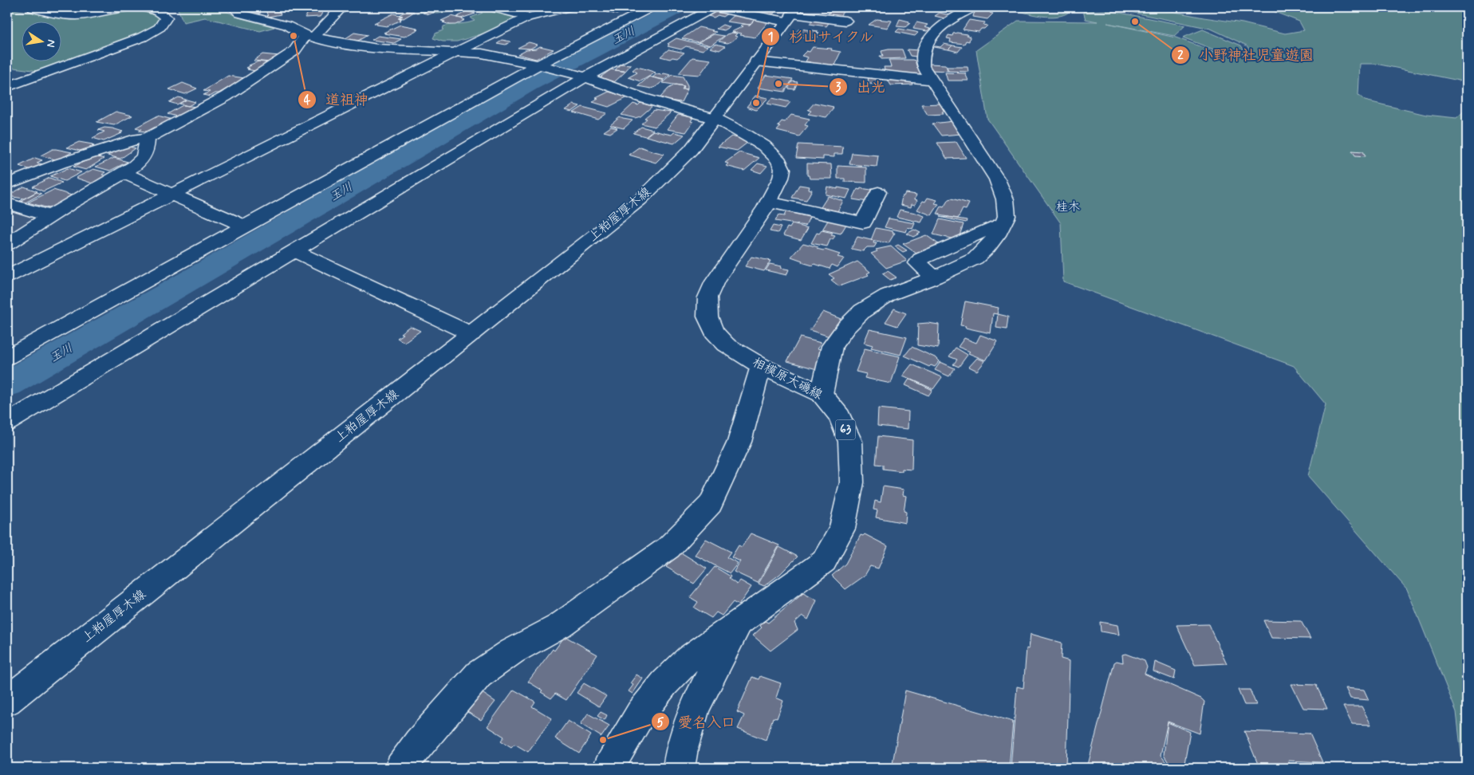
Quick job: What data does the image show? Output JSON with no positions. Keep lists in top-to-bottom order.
{
  "streets": {
    "street": ["上粕屋厚木線", "相模原大磯線", "63"]
  },
  "crossings": [
    ["上粕屋厚木線", "相模原大磯線"]
  ],
  "districts": ["桂木"],
  "water": ["玉川"],
  "places": [
    "小野神社児童遊園",
    "道祖神",
    "出光",
    "杉山サイクル",
    "愛名入口"
  ],
  "north": "right"
}
